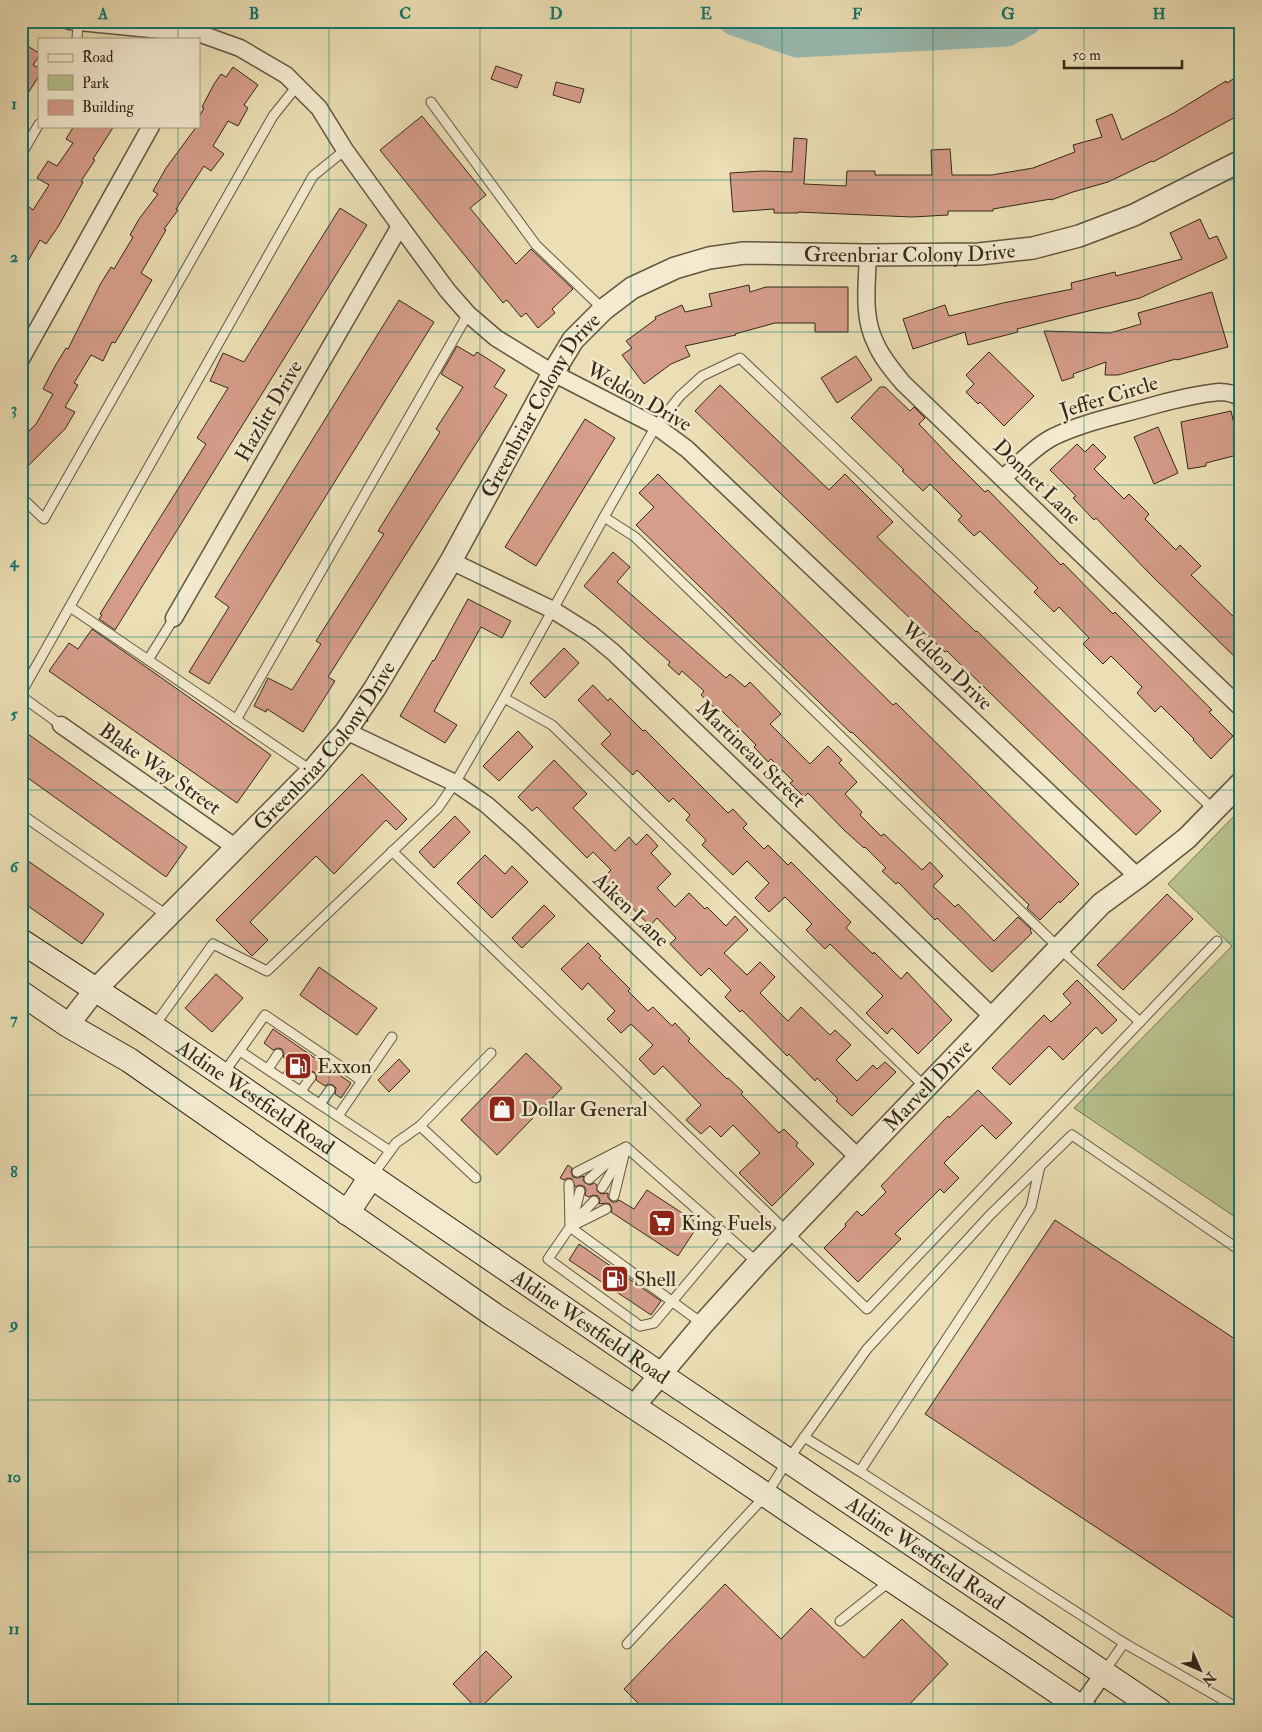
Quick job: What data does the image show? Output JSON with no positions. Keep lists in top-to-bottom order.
{
  "streets": {
    "main road": ["Aldine Westfield Road"],
    "street": [
      "Greenbriar Colony Drive",
      "Weldon Drive",
      "Jeffer Circle",
      "Hazlitt Drive",
      "Donnet Lane",
      "Martineau Street",
      "Blake Way Street",
      "Aiken Lane",
      "Marvell Drive"
    ]
  },
  "crossings": [
    ["Greenbriar Colony Drive", "Weldon Drive"],
    ["Greenbriar Colony Drive", "Donnet Lane"],
    ["Greenbriar Colony Drive", "Martineau Street"],
    ["Greenbriar Colony Drive", "Blake Way Street"],
    ["Greenbriar Colony Drive", "Aiken Lane"],
    ["Greenbriar Colony Drive", "Aldine Westfield Road"],
    ["Weldon Drive", "Hazlitt Drive"],
    ["Weldon Drive", "Marvell Drive"],
    ["Jeffer Circle", "Donnet Lane"],
    ["Martineau Street", "Marvell Drive"],
    ["Aiken Lane", "Marvell Drive"],
    ["Marvell Drive", "Aldine Westfield Road"]
  ],
  "places": {
    "fuel station": ["Exxon", "Shell"],
    "shop": ["Dollar General"],
    "supermarket": ["King Fuels"]
  },
  "legend": ["Road", "Park", "Building"],
  "scale_bar": "50 m",
  "north": "bottom right",
  "grid": {
    "columns": [
      "A",
      "B",
      "C",
      "D",
      "E",
      "F",
      "G",
      "H"
    ],
    "rows": [
      "1",
      "2",
      "3",
      "4",
      "5",
      "6",
      "7",
      "8",
      "9",
      "10",
      "11"
    ]
  }
}
